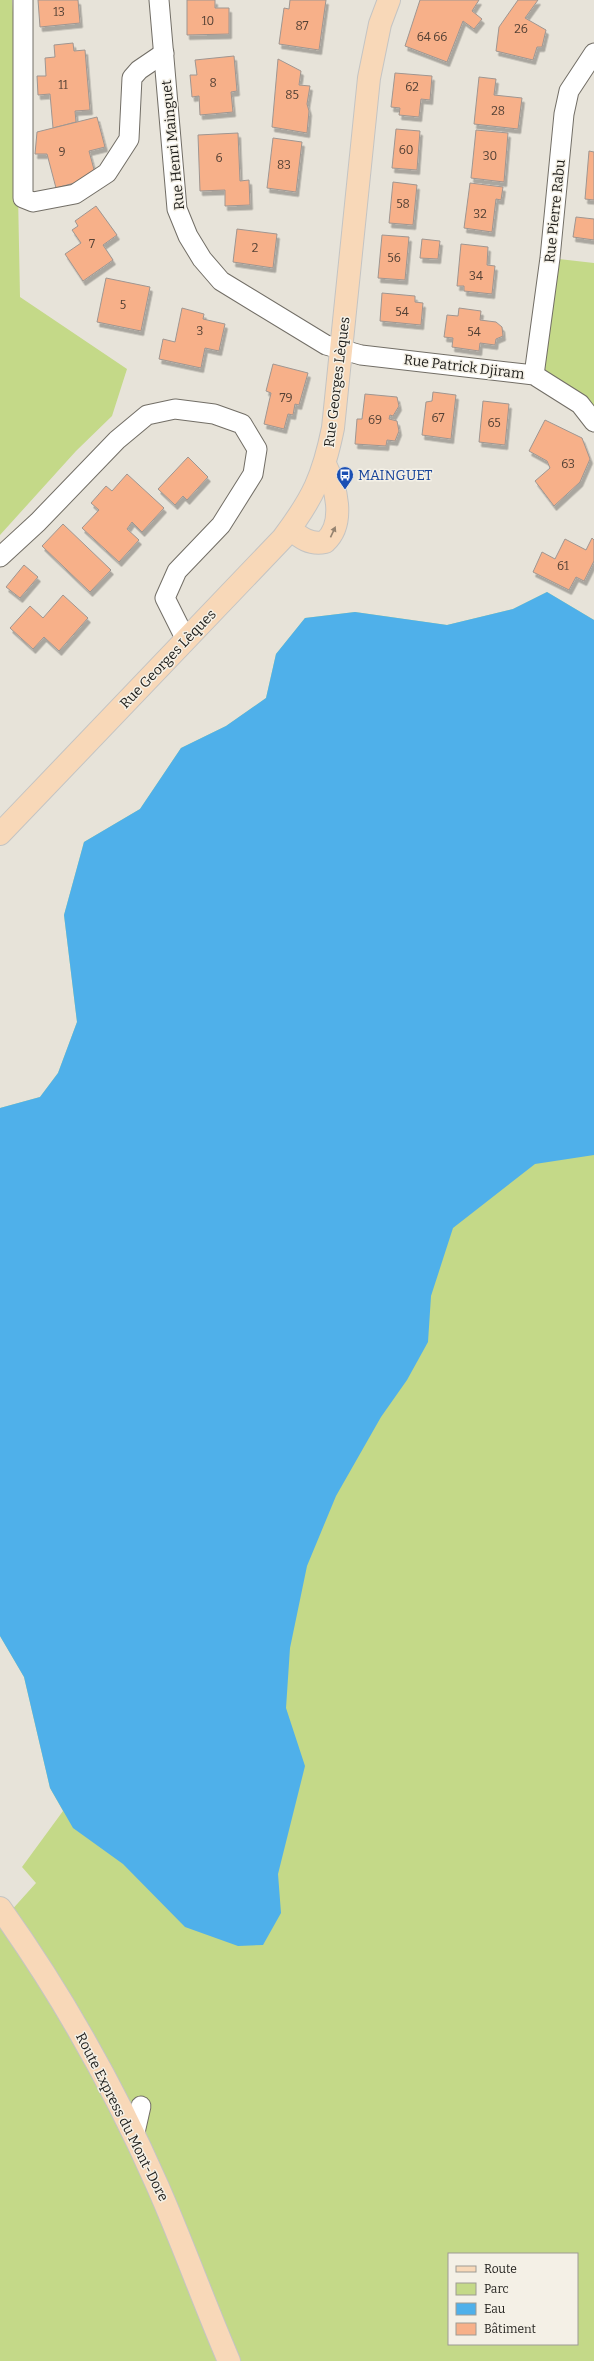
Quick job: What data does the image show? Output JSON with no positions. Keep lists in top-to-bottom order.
{
  "streets": {
    "main road": ["Rue Georges Lèques", "Route Express du Mont-Dore"],
    "street": ["Rue Henri Mainguet", "Rue Pierre Rabu", "Rue Patrick Djiram"]
  },
  "crossings": [
    ["Rue Henri Mainguet", "Rue Patrick Djiram"],
    ["Rue Henri Mainguet", "Rue Georges Lèques"],
    ["Rue Pierre Rabu", "Rue Patrick Djiram"],
    ["Rue Patrick Djiram", "Rue Georges Lèques"]
  ],
  "places": {
    "bus stop": ["MAINGUET"]
  },
  "house_numbers": [
    "13",
    "10",
    "87",
    "26",
    "64 66",
    "8",
    "11",
    "62",
    "85",
    "28",
    "60",
    "9",
    "30",
    "6",
    "83",
    "58",
    "32",
    "7",
    "2",
    "56",
    "34",
    "5",
    "54",
    "3",
    "54",
    "79",
    "67",
    "69",
    "65",
    "63",
    "61"
  ],
  "legend": [
    "Route",
    "Parc",
    "Eau",
    "Bâtiment"
  ]
}
